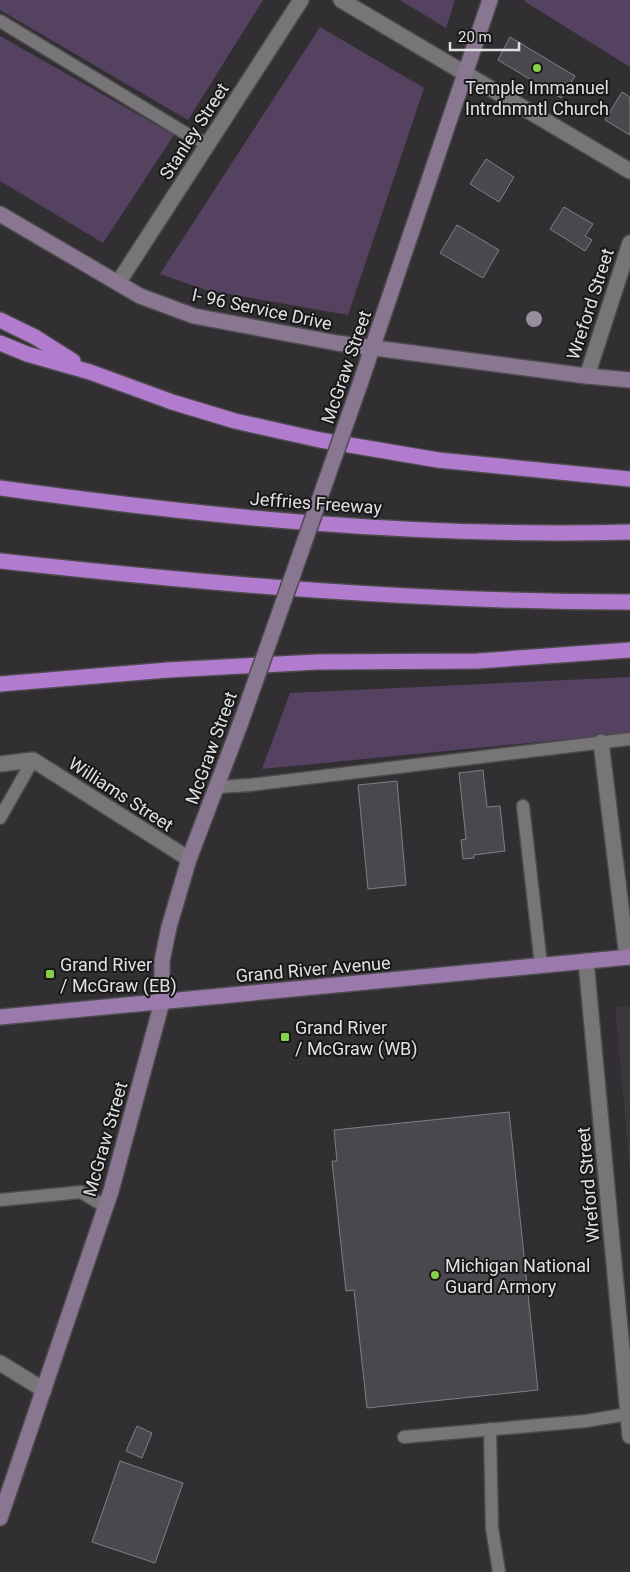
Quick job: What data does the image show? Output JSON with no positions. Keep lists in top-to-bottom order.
{
  "streets": {
    "highway": ["Jeffries Freeway"],
    "main road": ["Grand River Avenue"],
    "street": [
      "Stanley Street",
      "Wreford Street",
      "I- 96 Service Drive",
      "McGraw Street",
      "Williams Street"
    ]
  },
  "crossings": [
    ["Stanley Street", "I- 96 Service Drive"],
    ["Wreford Street", "I- 96 Service Drive"],
    ["Wreford Street", "Grand River Avenue"],
    ["I- 96 Service Drive", "McGraw Street"],
    ["McGraw Street", "Williams Street"],
    ["McGraw Street", "Grand River Avenue"]
  ],
  "places": {
    "other": ["Temple Immanuel Intrdnmntl Church", "Michigan National Guard Armory"],
    "transit": ["Grand River / McGraw (EB)", "Grand River / McGraw (WB)"]
  },
  "scale_bar": "20 m"
}
